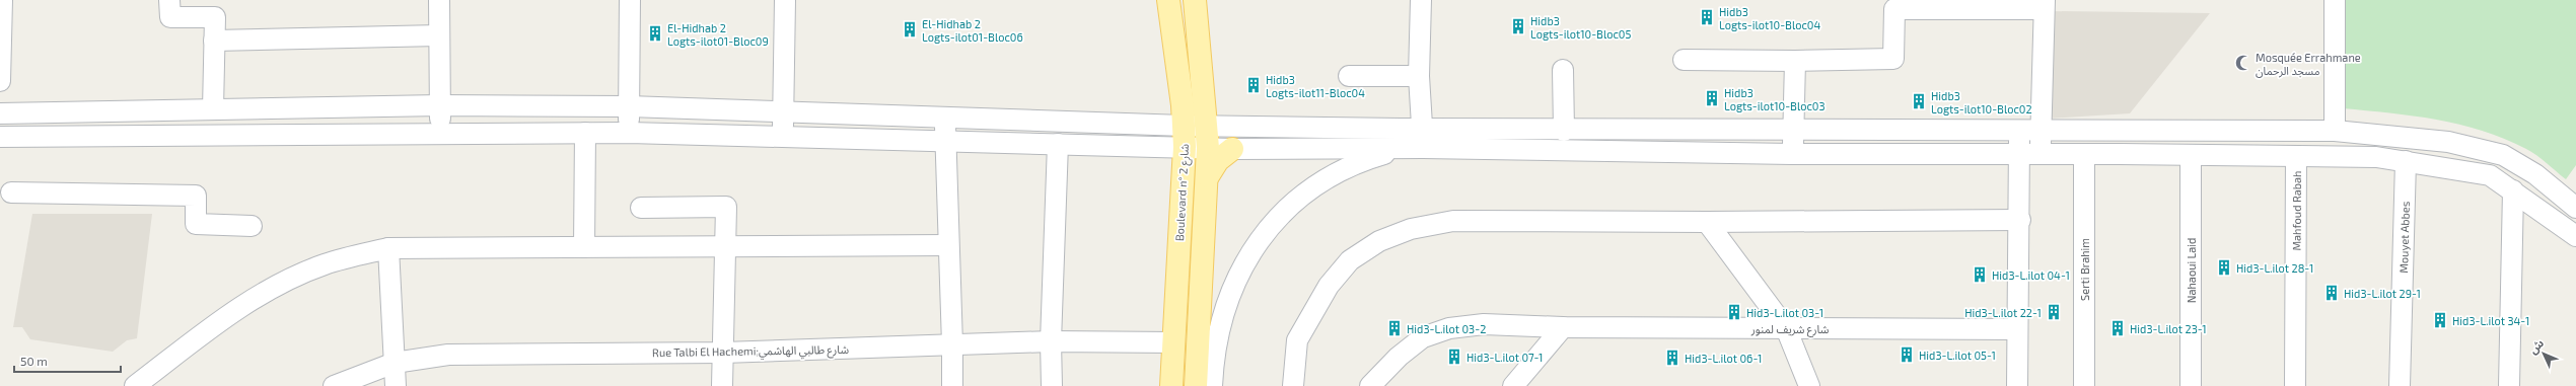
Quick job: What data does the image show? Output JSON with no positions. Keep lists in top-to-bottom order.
{
  "streets": {
    "main road": ["Boulevard n° شارع 2"],
    "street": [
      "Mahfoud Rabah",
      "Mouyet Abbes",
      "Serti Brahim",
      "Nahaoui Laid",
      "شارع شريف لمنور",
      "Rue Talbi El Hachemi;شارع طالبي الهاشمي"
    ]
  },
  "crossings": [
    ["Boulevard n° شارع 2", "Rue Talbi El Hachemi;شارع طالبي الهاشمي"]
  ],
  "places": {
    "building": [
      "Hidb3 Logts-ilot10-Bloc04",
      "Hidb3 Logts-ilot10-Bloc05",
      "El-Hidhab 2 Logts-ilot01-Bloc06",
      "El-Hidhab 2 Logts-ilot01-Bloc09",
      "Hidb3 Logts-ilot11-Bloc04",
      "Hidb3 Logts-ilot10-Bloc03",
      "Hidb3 Logts-ilot10-Bloc02",
      "Hid3-L.ilot 28-1",
      "Hid3-L.ilot 04-1",
      "Hid3-L.ilot 29-1",
      "Hid3-L.ilot 03-1",
      "Hid3-L.ilot 22-1",
      "Hid3-L.ilot 34-1",
      "Hid3-L.ilot 03-2",
      "Hid3-L.ilot 23-1",
      "Hid3-L.ilot 05-1",
      "Hid3-L.ilot 07-1",
      "Hid3-L.ilot 06-1"
    ],
    "mosque": ["Mosquée Errahmane مسجد الرحمان"]
  },
  "scale_bar": "50 m",
  "north": "top left"
}
